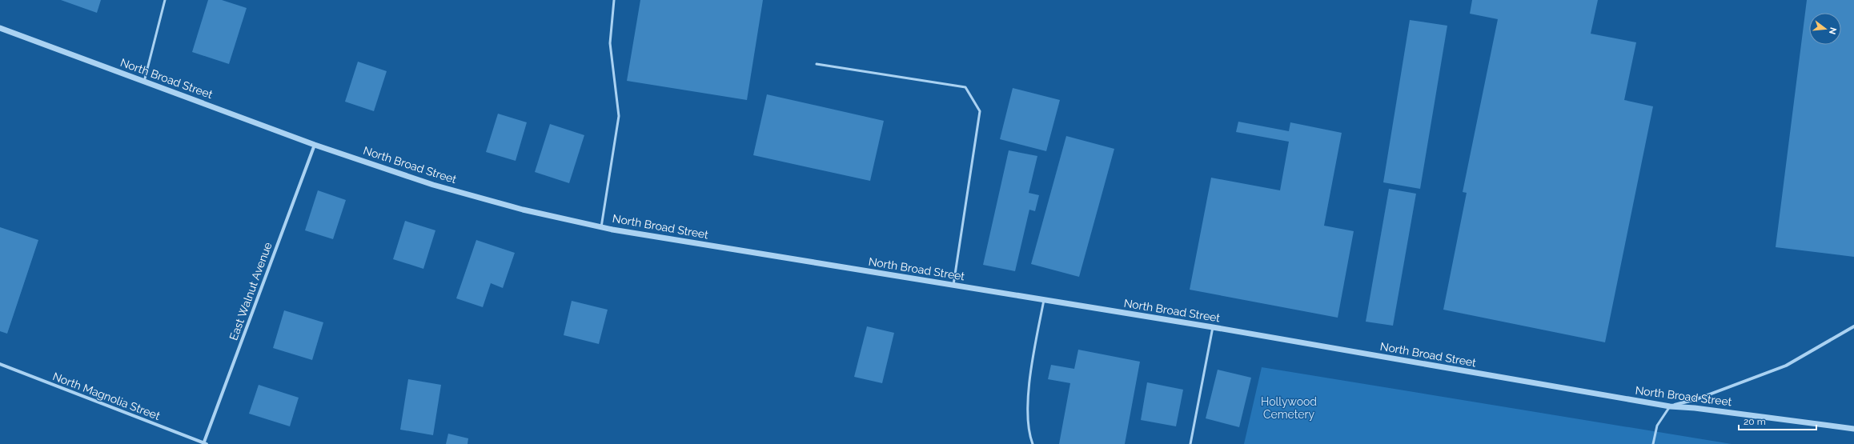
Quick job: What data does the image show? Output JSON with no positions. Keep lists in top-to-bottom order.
{
  "streets": {
    "street": ["North Broad Street", "East Walnut Avenue", "North Magnolia Street"]
  },
  "crossings": [
    ["North Broad Street", "East Walnut Avenue"],
    ["East Walnut Avenue", "North Magnolia Street"]
  ],
  "parks": ["Hollywood Cemetery"],
  "scale_bar": "20 m",
  "north": "right"
}
